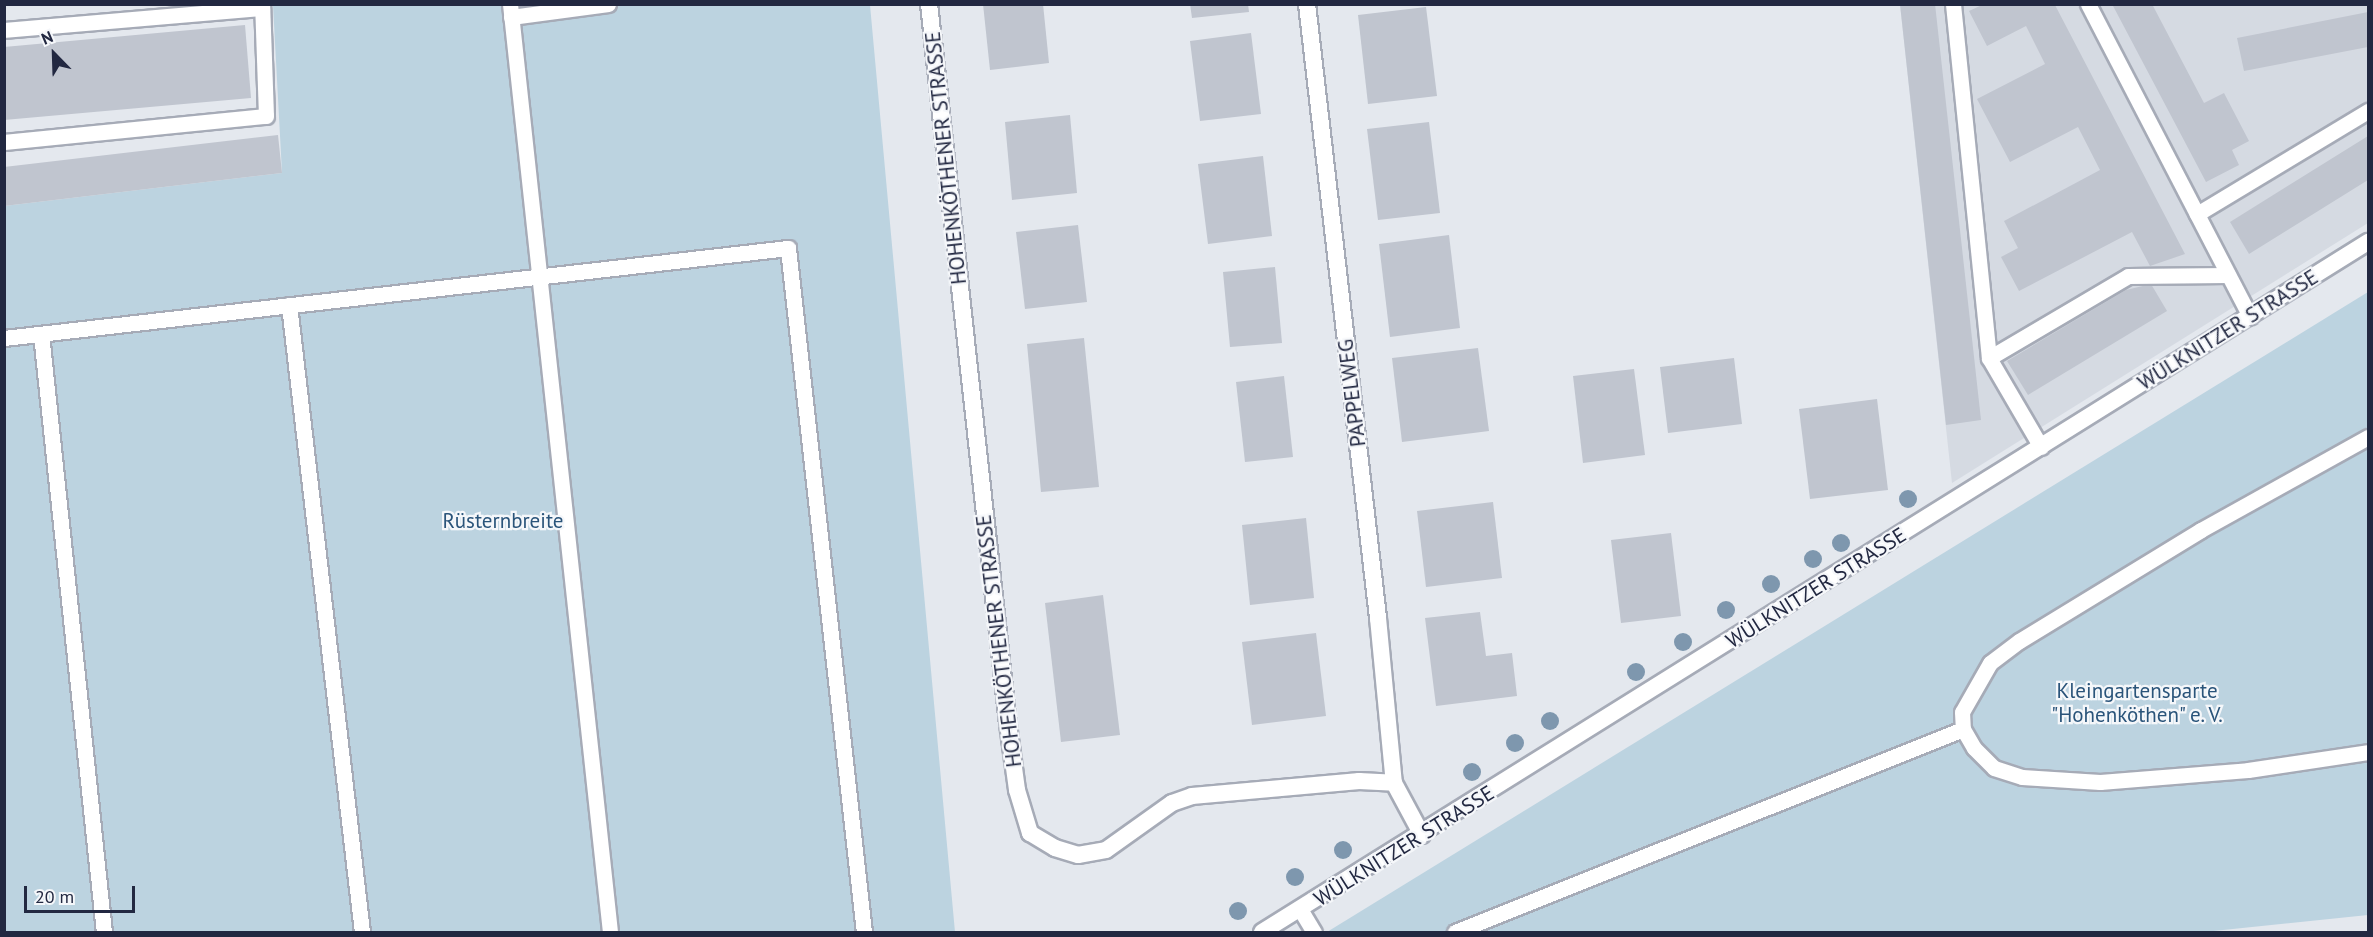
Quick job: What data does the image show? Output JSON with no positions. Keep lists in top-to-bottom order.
{
  "streets": {
    "street": ["HOHENKÖTHENER STRASSE", "WÜLKNITZER STRASSE", "PAPPELWEG"]
  },
  "crossings": [
    ["HOHENKÖTHENER STRASSE", "PAPPELWEG"]
  ],
  "parks": ["Rüsternbreite", "Kleingartensparte \"Hohenköthen\" e. V."],
  "scale_bar": "20 m",
  "north": "top left"
}
